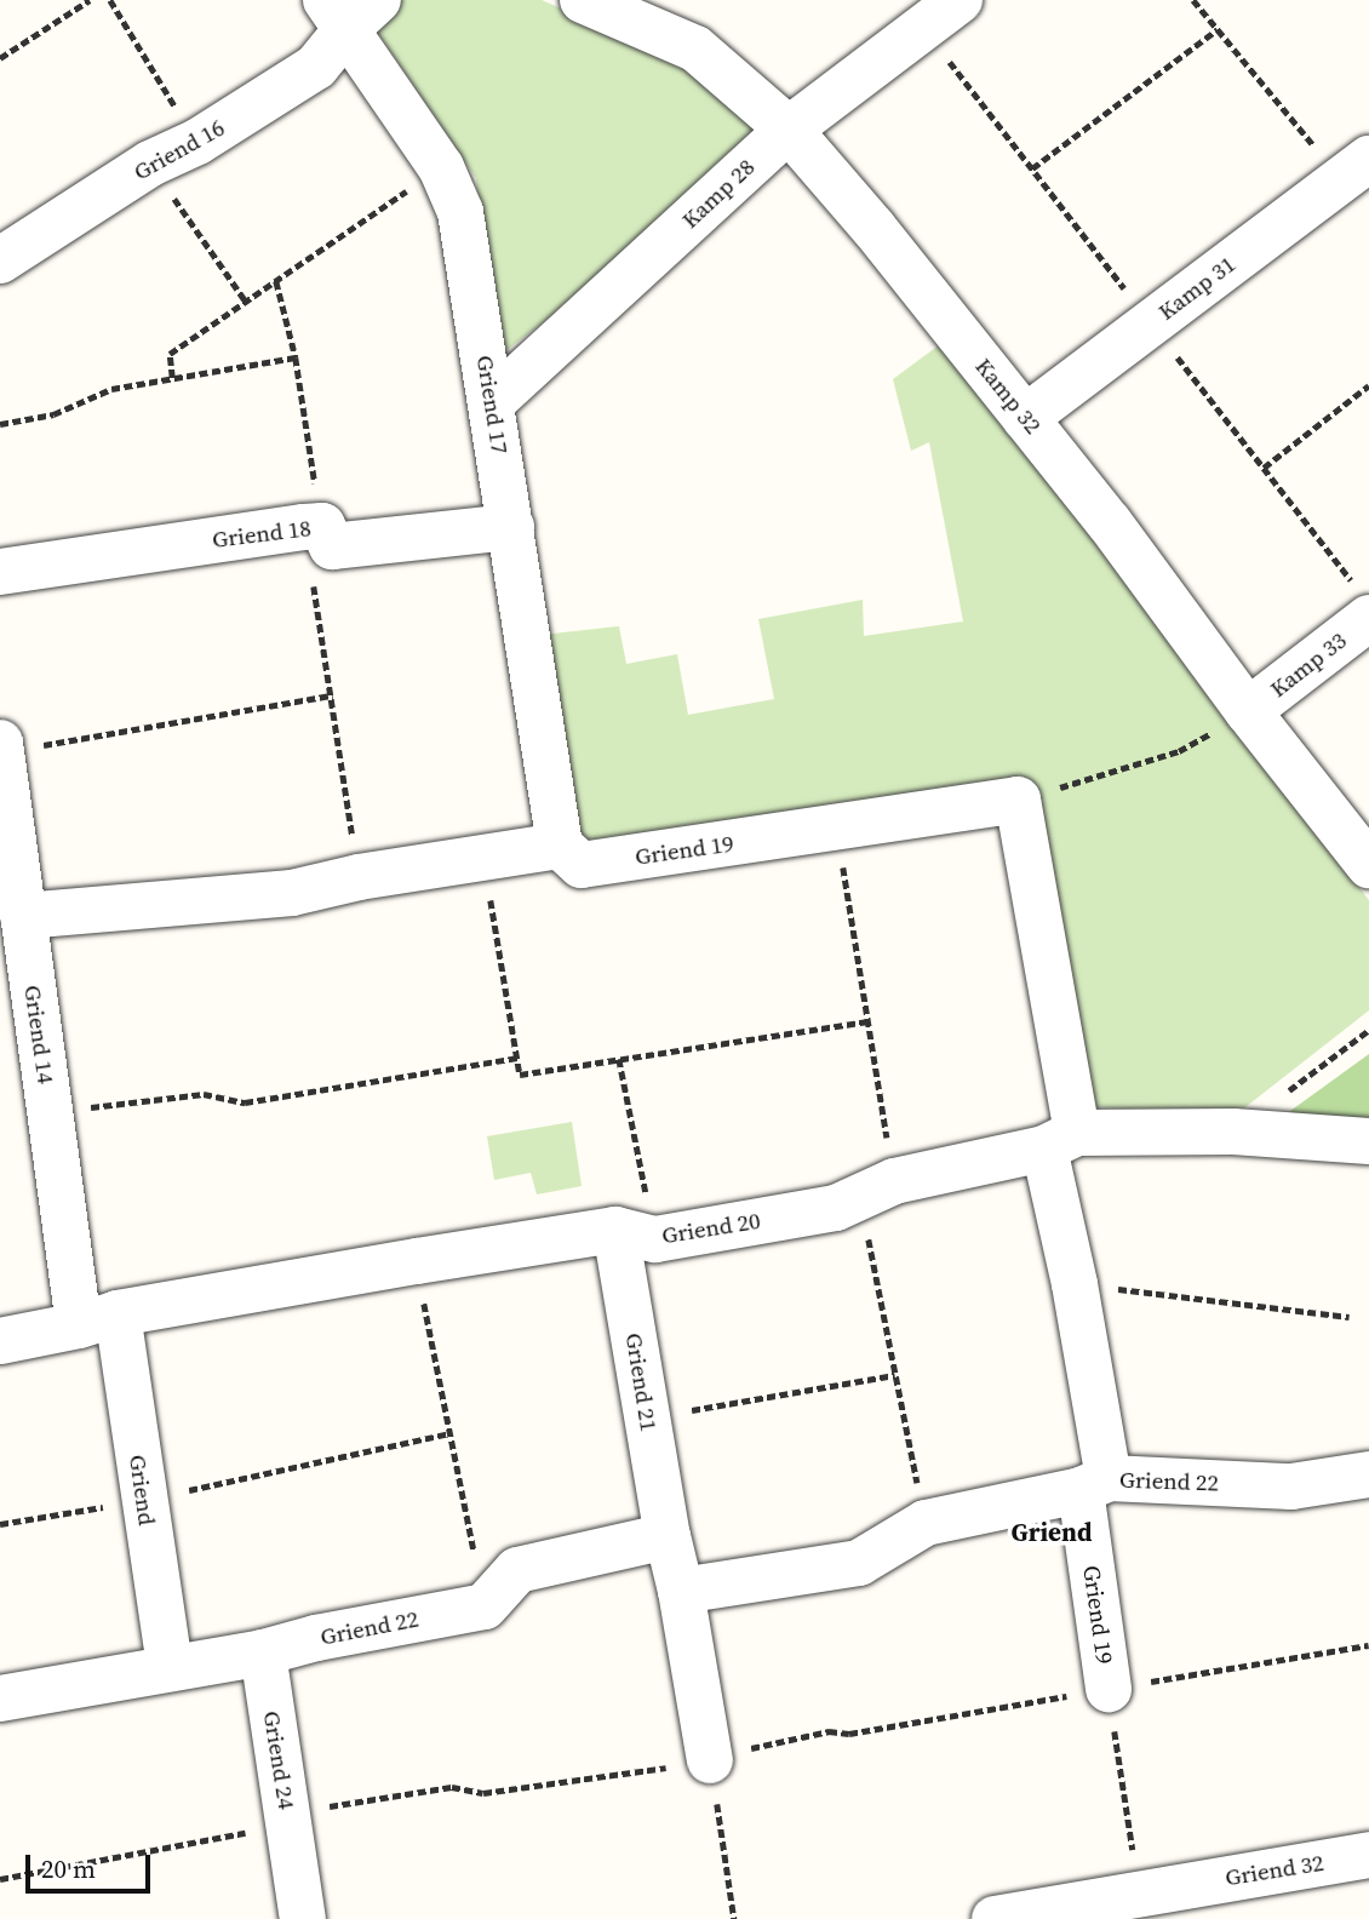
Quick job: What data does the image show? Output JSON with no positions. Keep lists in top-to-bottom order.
{
  "streets": {
    "street": [
      "Griend 16",
      "Kamp 28",
      "Kamp 31",
      "Kamp 32",
      "Griend 17",
      "Griend 18",
      "Kamp 33",
      "Griend 19",
      "Griend 14",
      "Griend 20",
      "Griend 21",
      "Griend 22",
      "Griend",
      "Griend 24",
      "Griend 32"
    ]
  },
  "crossings": [
    ["Griend 16", "Griend 17"],
    ["Kamp 28", "Kamp 32"],
    ["Kamp 28", "Griend 17"],
    ["Kamp 31", "Kamp 32"],
    ["Kamp 32", "Kamp 33"],
    ["Griend 17", "Griend 18"],
    ["Griend 17", "Griend 19"],
    ["Griend 19", "Griend 20"],
    ["Griend 19", "Griend 22"],
    ["Griend 14", "Griend 20"],
    ["Griend 14", "Griend"],
    ["Griend 20", "Griend 21"],
    ["Griend 20", "Griend"],
    ["Griend 22", "Griend"],
    ["Griend 22", "Griend 24"]
  ],
  "districts": ["Griend"],
  "scale_bar": "20 m"
}
